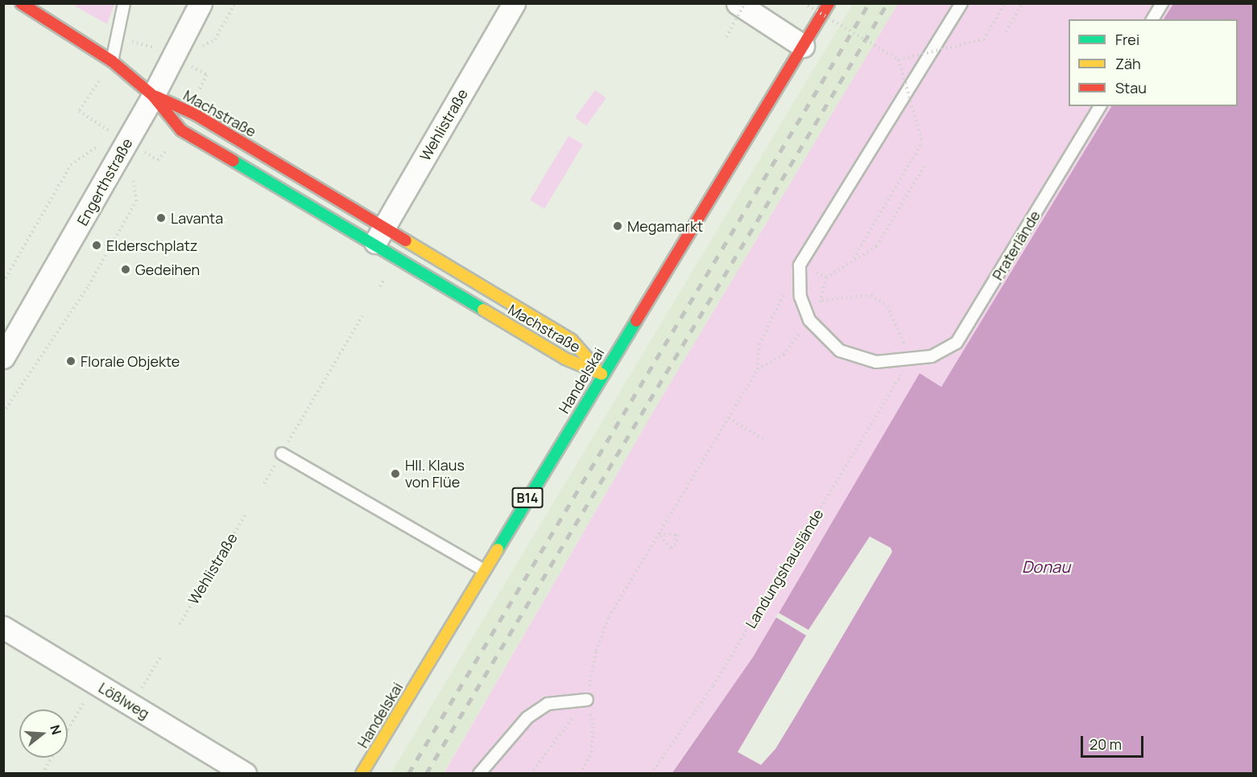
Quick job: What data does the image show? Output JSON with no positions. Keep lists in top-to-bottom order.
{
  "streets": {
    "main road": ["Machstraße", "Handelskai", "B14"],
    "street": ["Wehlistraße", "Engerthstraße", "Lößlweg"],
    "lane": ["Praterlände"],
    "path": ["Landungshauslände"]
  },
  "crossings": [
    ["Machstraße", "Wehlistraße"],
    ["Machstraße", "Engerthstraße"],
    ["Machstraße", "Handelskai"],
    ["Praterlände", "Landungshauslände"]
  ],
  "water": ["Donau"],
  "places": [
    "Lavanta",
    "Megamarkt",
    "Elderschplatz",
    "Gedeihen",
    "Florale Objekte",
    "Hll. Klaus von Flüe"
  ],
  "legend": ["Frei", "Zäh", "Stau"],
  "scale_bar": "20 m",
  "north": "right"
}
